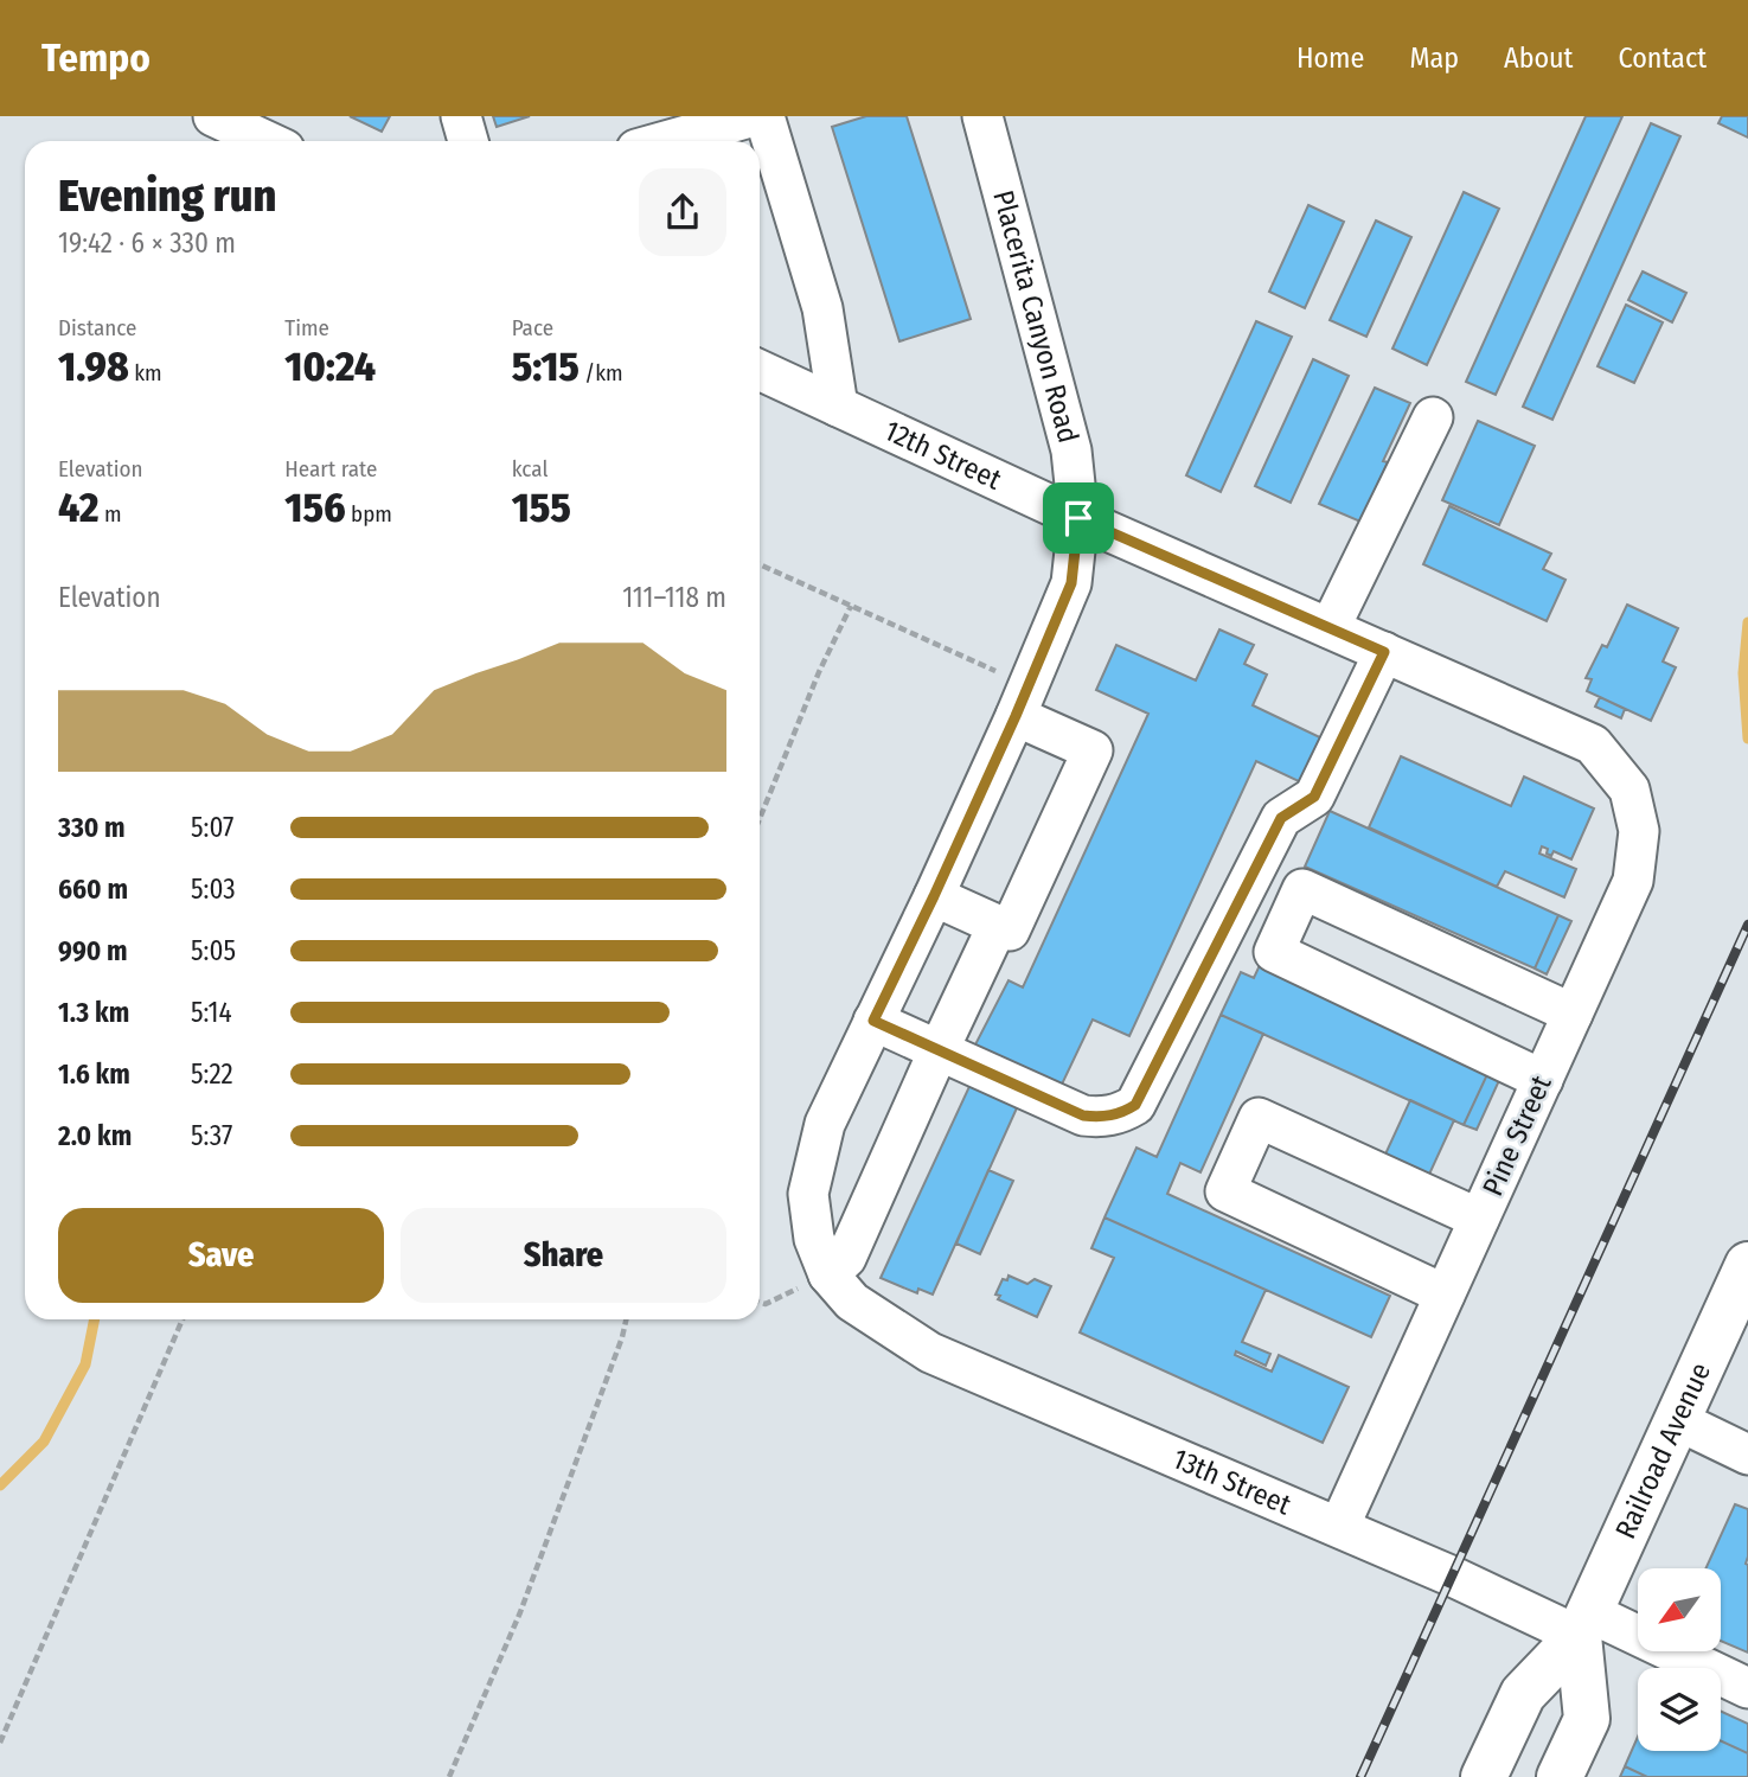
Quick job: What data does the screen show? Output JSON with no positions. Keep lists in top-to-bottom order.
{
  "streets": {
    "main road": ["Railroad Avenue"],
    "street": [
      "Placerita Canyon Road",
      "12th Street",
      "Pine Street",
      "13th Street"
    ]
  },
  "crossings": [
    ["Placerita Canyon Road", "12th Street"],
    ["Placerita Canyon Road", "13th Street"],
    ["12th Street", "Pine Street"],
    ["Pine Street", "13th Street"],
    ["Railroad Avenue", "13th Street"]
  ],
  "north": "bottom left",
  "page": {
    "header": "Tempo",
    "nav": [
      "Home",
      "Map",
      "About",
      "Contact"
    ],
    "heading": ["Evening run", "19:42 · 6 × 330 m"],
    "stats": [
      ["Distance", "1.98 km"],
      ["Time", "10:24"],
      ["Pace", "5:15 /km"],
      ["Elevation", "42 m"],
      ["Heart rate", "156 bpm"],
      ["kcal", "155"]
    ],
    "chart": ["Elevation", "111–118 m"],
    "list": [
      {
        "name": "330 m",
        "note": "5:07"
      },
      {
        "name": "660 m",
        "note": "5:03"
      },
      {
        "name": "990 m",
        "note": "5:05"
      },
      {
        "name": "1.3 km",
        "note": "5:14"
      },
      {
        "name": "1.6 km",
        "note": "5:22"
      },
      {
        "name": "2.0 km",
        "note": "5:37"
      }
    ],
    "buttons": ["Save", "Share"]
  }
}
